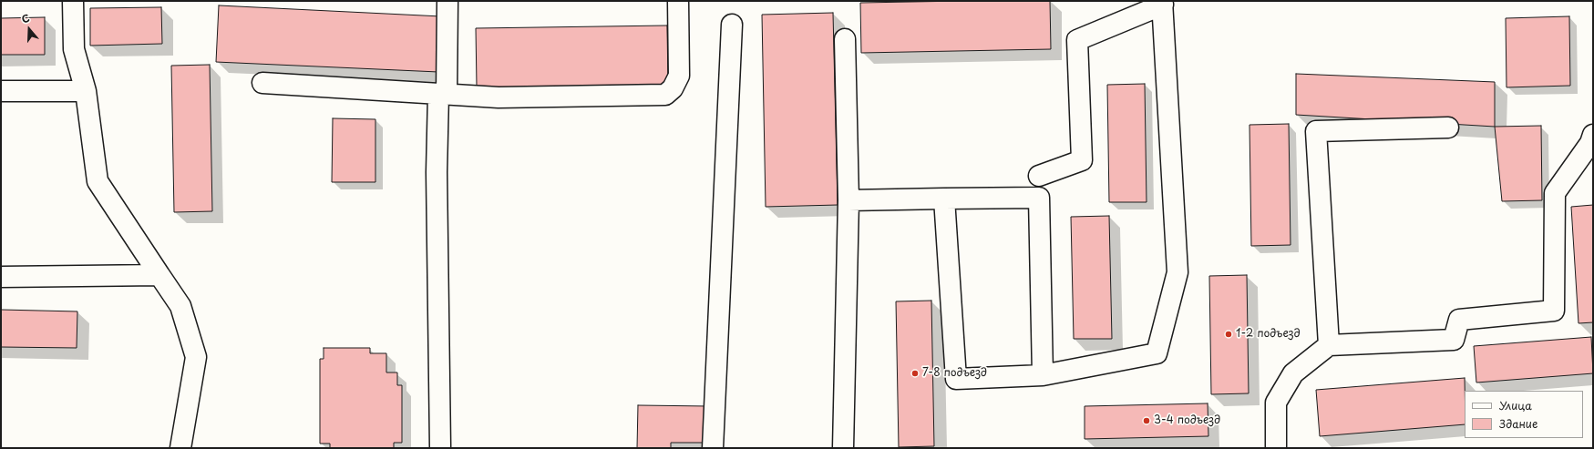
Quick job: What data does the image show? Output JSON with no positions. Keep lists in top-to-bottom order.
{
  "places": ["1-2 подъезд", "7-8 подъезд", "3-4 подъезд"],
  "legend": ["Улица", "Здание"],
  "north": "top"
}
